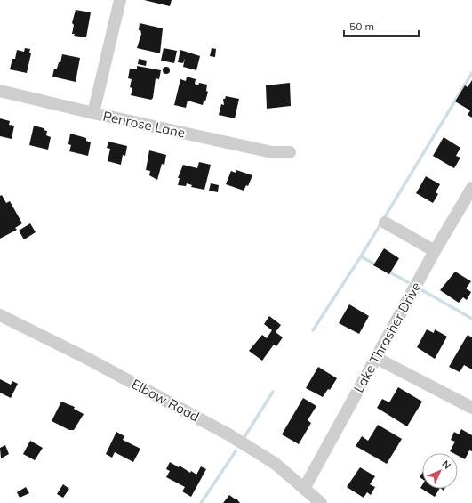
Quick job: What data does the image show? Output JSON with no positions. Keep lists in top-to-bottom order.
{
  "streets": {
    "street": ["Penrose Lane", "Lake Thrasher Drive", "Elbow Road"]
  },
  "crossings": [
    ["Lake Thrasher Drive", "Elbow Road"]
  ],
  "scale_bar": "50 m",
  "north": "top right"
}
